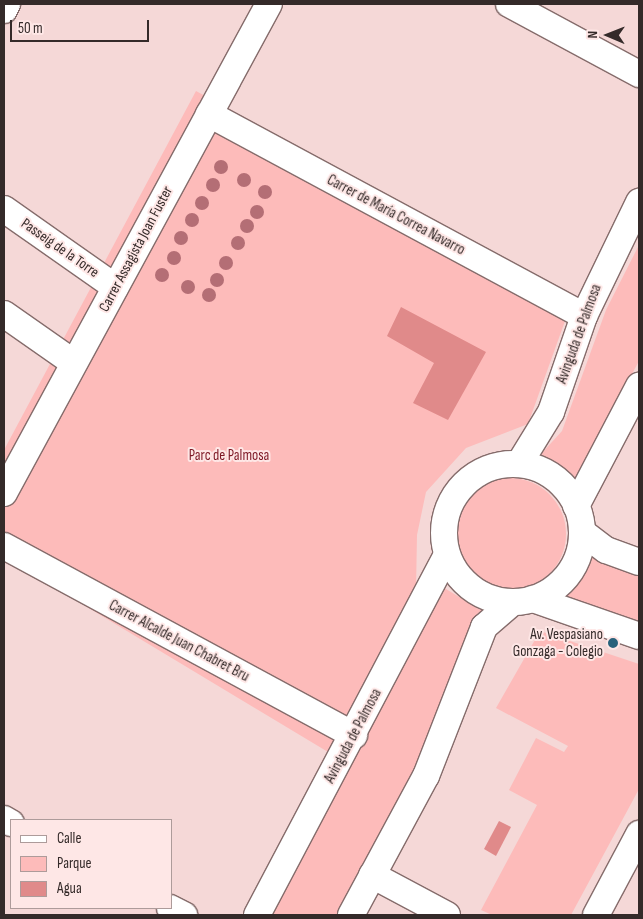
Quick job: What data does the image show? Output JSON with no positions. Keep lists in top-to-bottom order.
{
  "streets": {
    "street": [
      "Carrer de María Correa Navarro",
      "Passeig de la Torre",
      "Carrer Assagista Joan Fuster",
      "Avinguda de Palmosa",
      "Carrer Alcalde Juan Chabret Bru"
    ]
  },
  "crossings": [
    ["Carrer de María Correa Navarro", "Carrer Assagista Joan Fuster"],
    ["Carrer de María Correa Navarro", "Avinguda de Palmosa"],
    ["Passeig de la Torre", "Carrer Assagista Joan Fuster"],
    ["Avinguda de Palmosa", "Carrer Alcalde Juan Chabret Bru"]
  ],
  "parks": ["Parc de Palmosa"],
  "places": ["Av. Vespasiano Gonzaga - Colegio"],
  "legend": ["Calle", "Parque", "Agua"],
  "scale_bar": "50 m",
  "north": "left"
}
